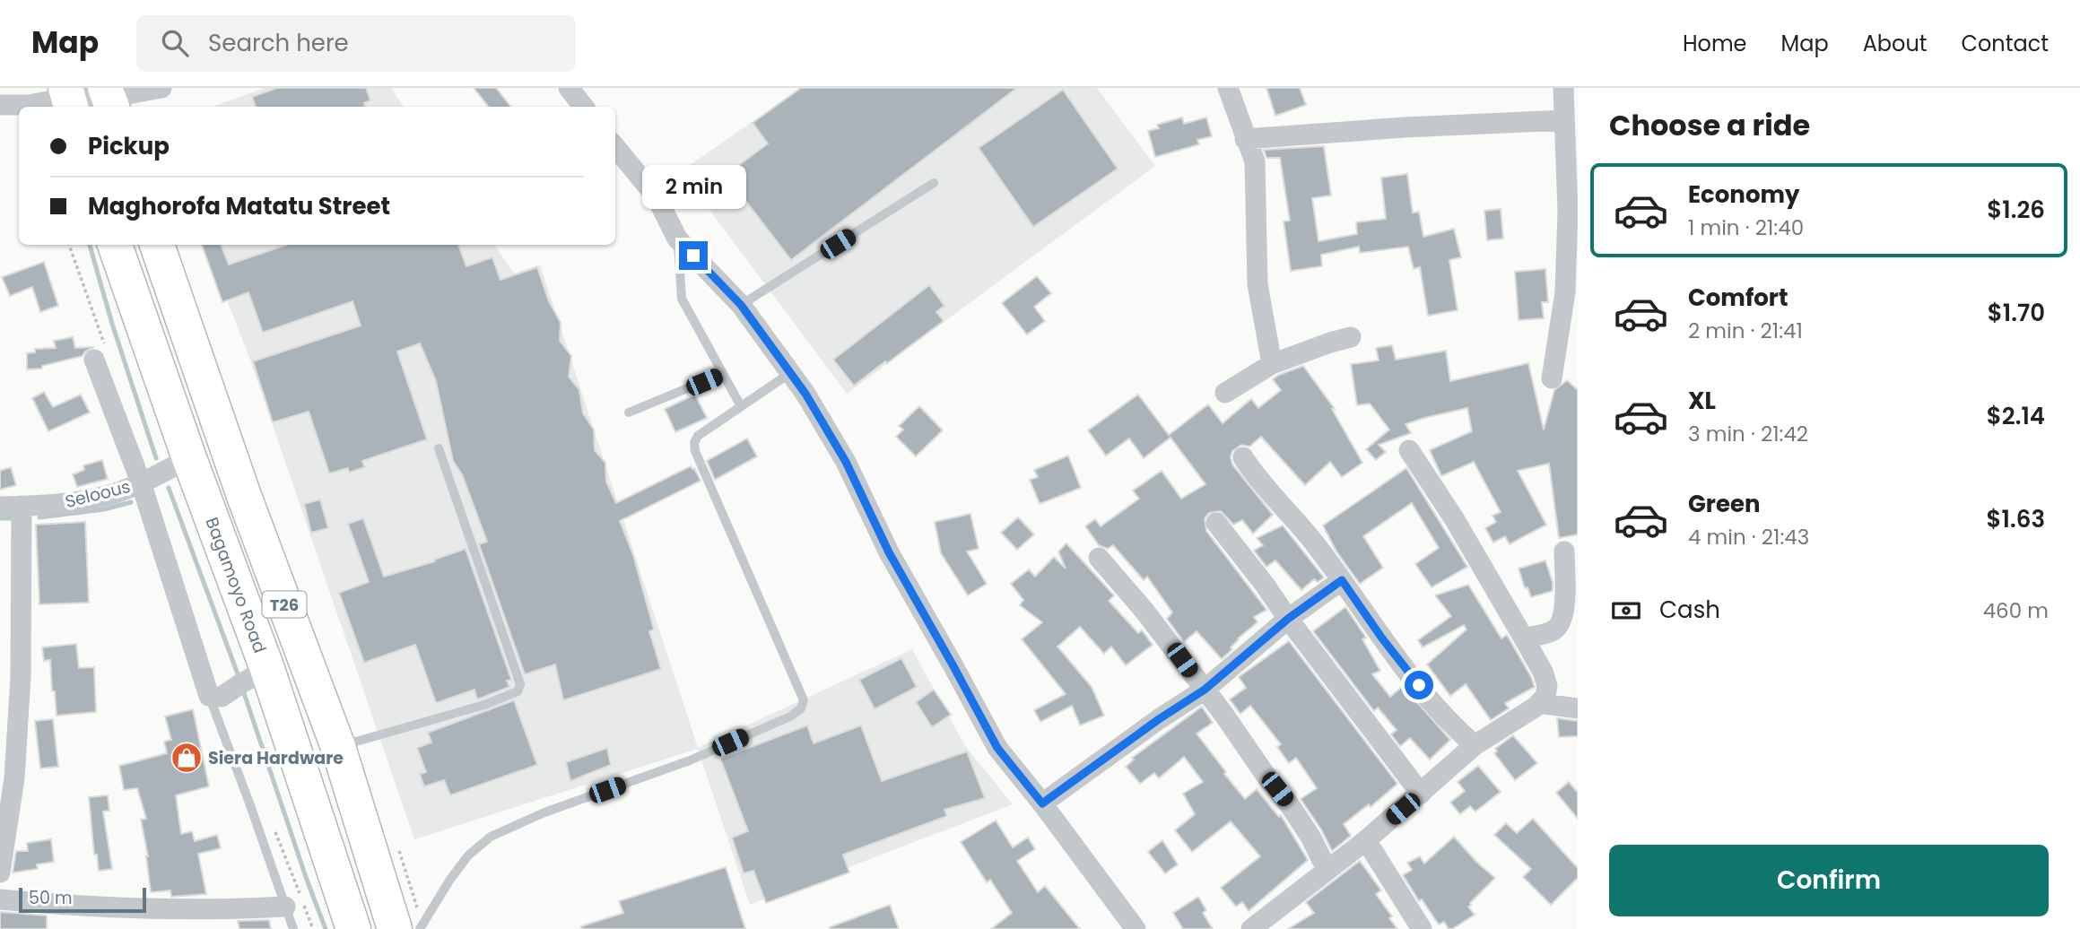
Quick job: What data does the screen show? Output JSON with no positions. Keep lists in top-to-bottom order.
{
  "streets": {
    "highway": ["Bagamoyo Road", "T26"],
    "street": ["Seloous"]
  },
  "crossings": [
    ["Seloous", "Bagamoyo Road"]
  ],
  "places": {
    "shop": ["Siera Hardware"]
  },
  "scale_bar": "50 m",
  "page": {
    "header": "Map",
    "search": "Search here",
    "nav": [
      "Home",
      "Map",
      "About",
      "Contact"
    ],
    "heading": "Choose a ride",
    "banner": ["Pickup", "Maghorofa Matatu Street"],
    "list": [
      {
        "name": "Economy",
        "note": "1 min · 21:40",
        "value": "$1.26"
      },
      {
        "name": "Comfort",
        "note": "2 min · 21:41",
        "value": "$1.70"
      },
      {
        "name": "XL",
        "note": "3 min · 21:42",
        "value": "$2.14"
      },
      {
        "name": "Green",
        "note": "4 min · 21:43",
        "value": "$1.63"
      }
    ],
    "bubble": "2 min",
    "pay": ["Cash", "460 m"],
    "buttons": "Confirm",
    "scale": "50 m"
  }
}
